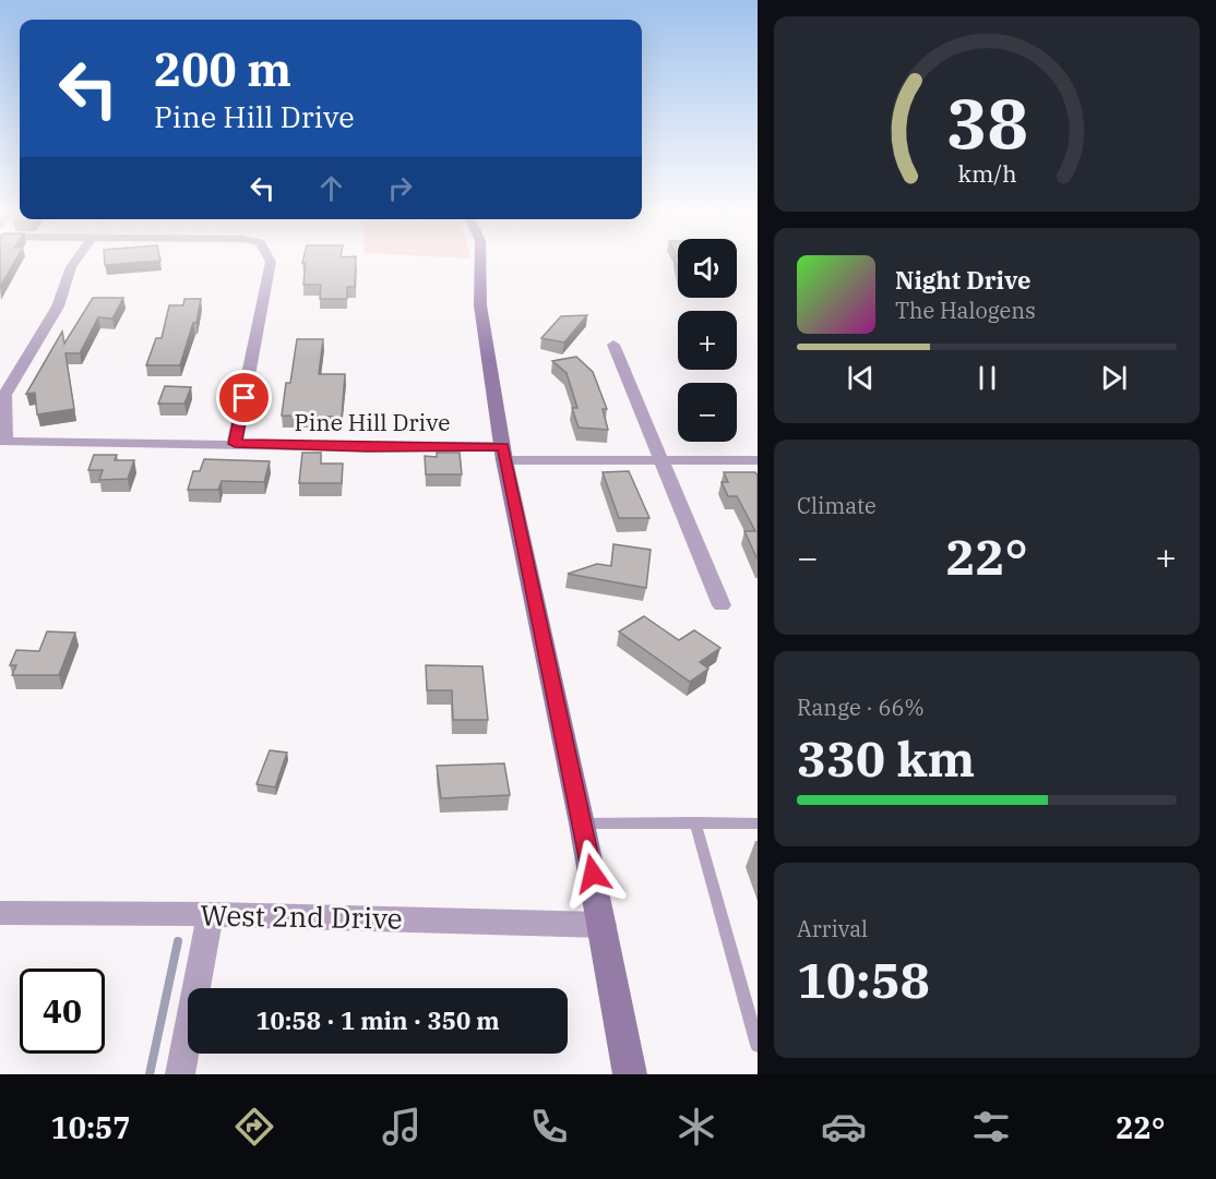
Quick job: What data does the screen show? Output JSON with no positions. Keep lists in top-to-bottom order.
{
  "streets": {
    "street": ["Pine Hill Drive", "West 2nd Drive"]
  },
  "page": {
    "turn": ["200 m", "Pine Hill Drive"],
    "map_buttons": ["+", "−"],
    "song": ["Night Drive", "The Halogens"],
    "tile": [
      "Climate",
      ["Range · 66%", "330 km"],
      ["Arrival", "10:58"]
    ],
    "heat": ["−", "22°", "+"],
    "limit": "40",
    "trip": "10:58 · 1 min · 350 m",
    "tabs": ["10:57", "22°"],
    "gauge": ["38", "km/h"]
  }
}
